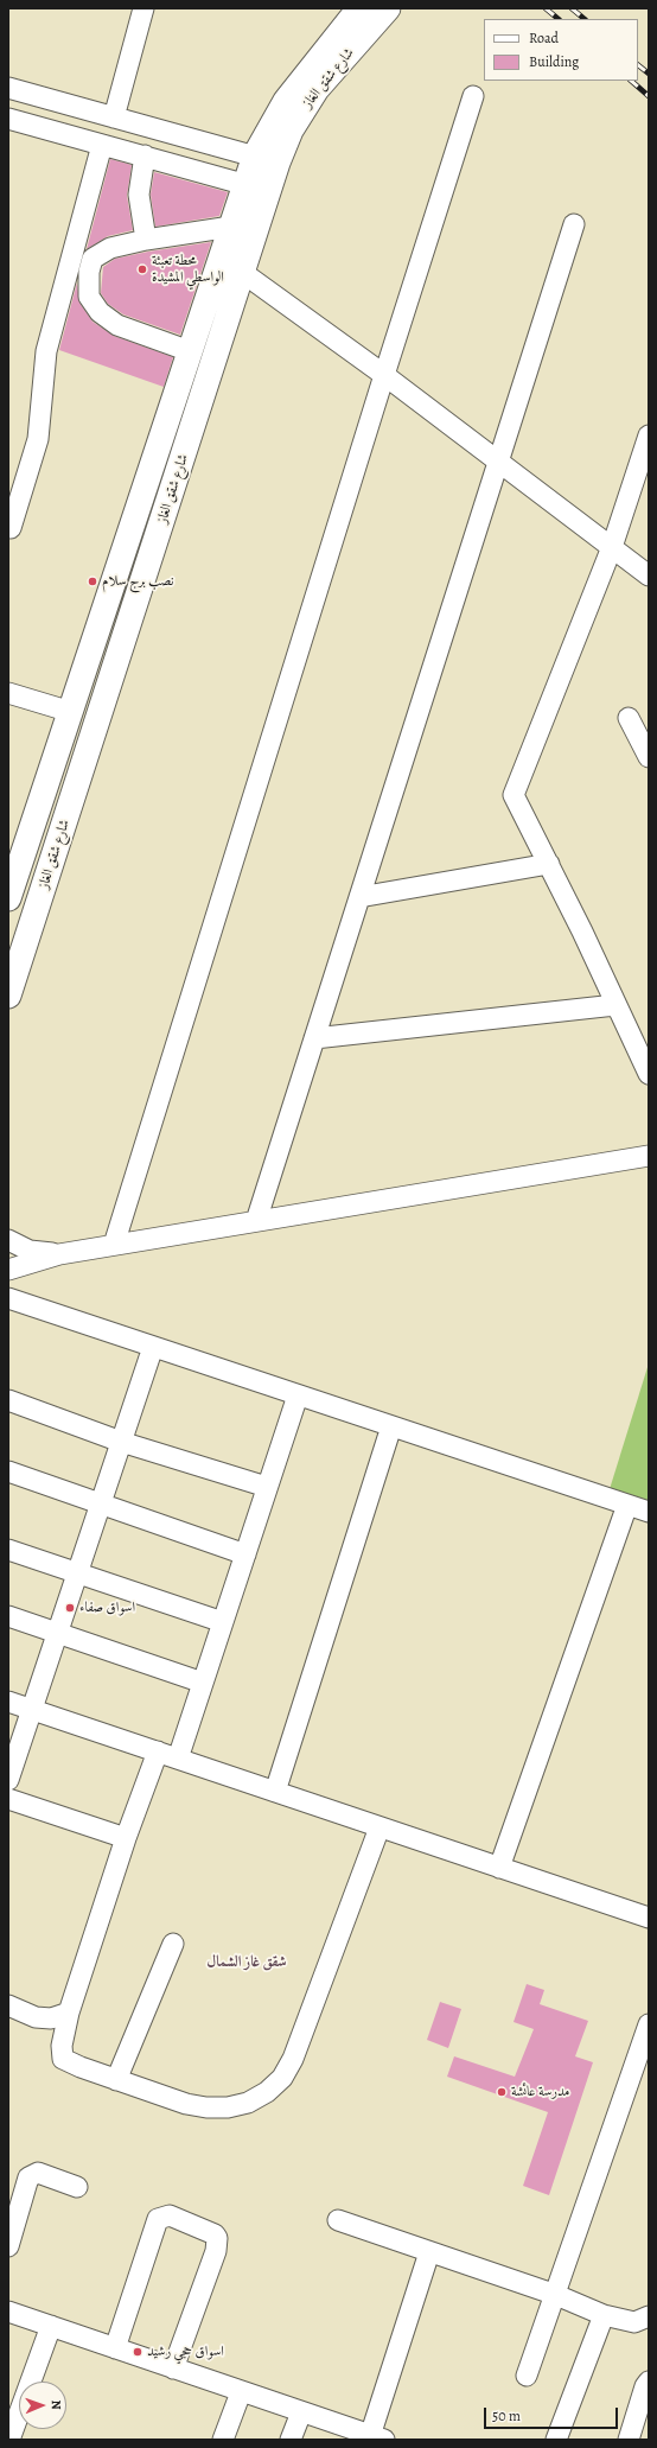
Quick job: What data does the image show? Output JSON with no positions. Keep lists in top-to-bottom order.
{
  "streets": {
    "main road": ["شارع شقق الغاز"]
  },
  "districts": ["شقق غاز الشمال"],
  "places": [
    "محطة تعبئة الواسطي المشيدة",
    "نصب برج سلام",
    "اسواق صفاء",
    "مدرسة عائشة",
    "اسواق حجي رشيد"
  ],
  "legend": ["Road", "Building"],
  "scale_bar": "50 m",
  "north": "right"
}
